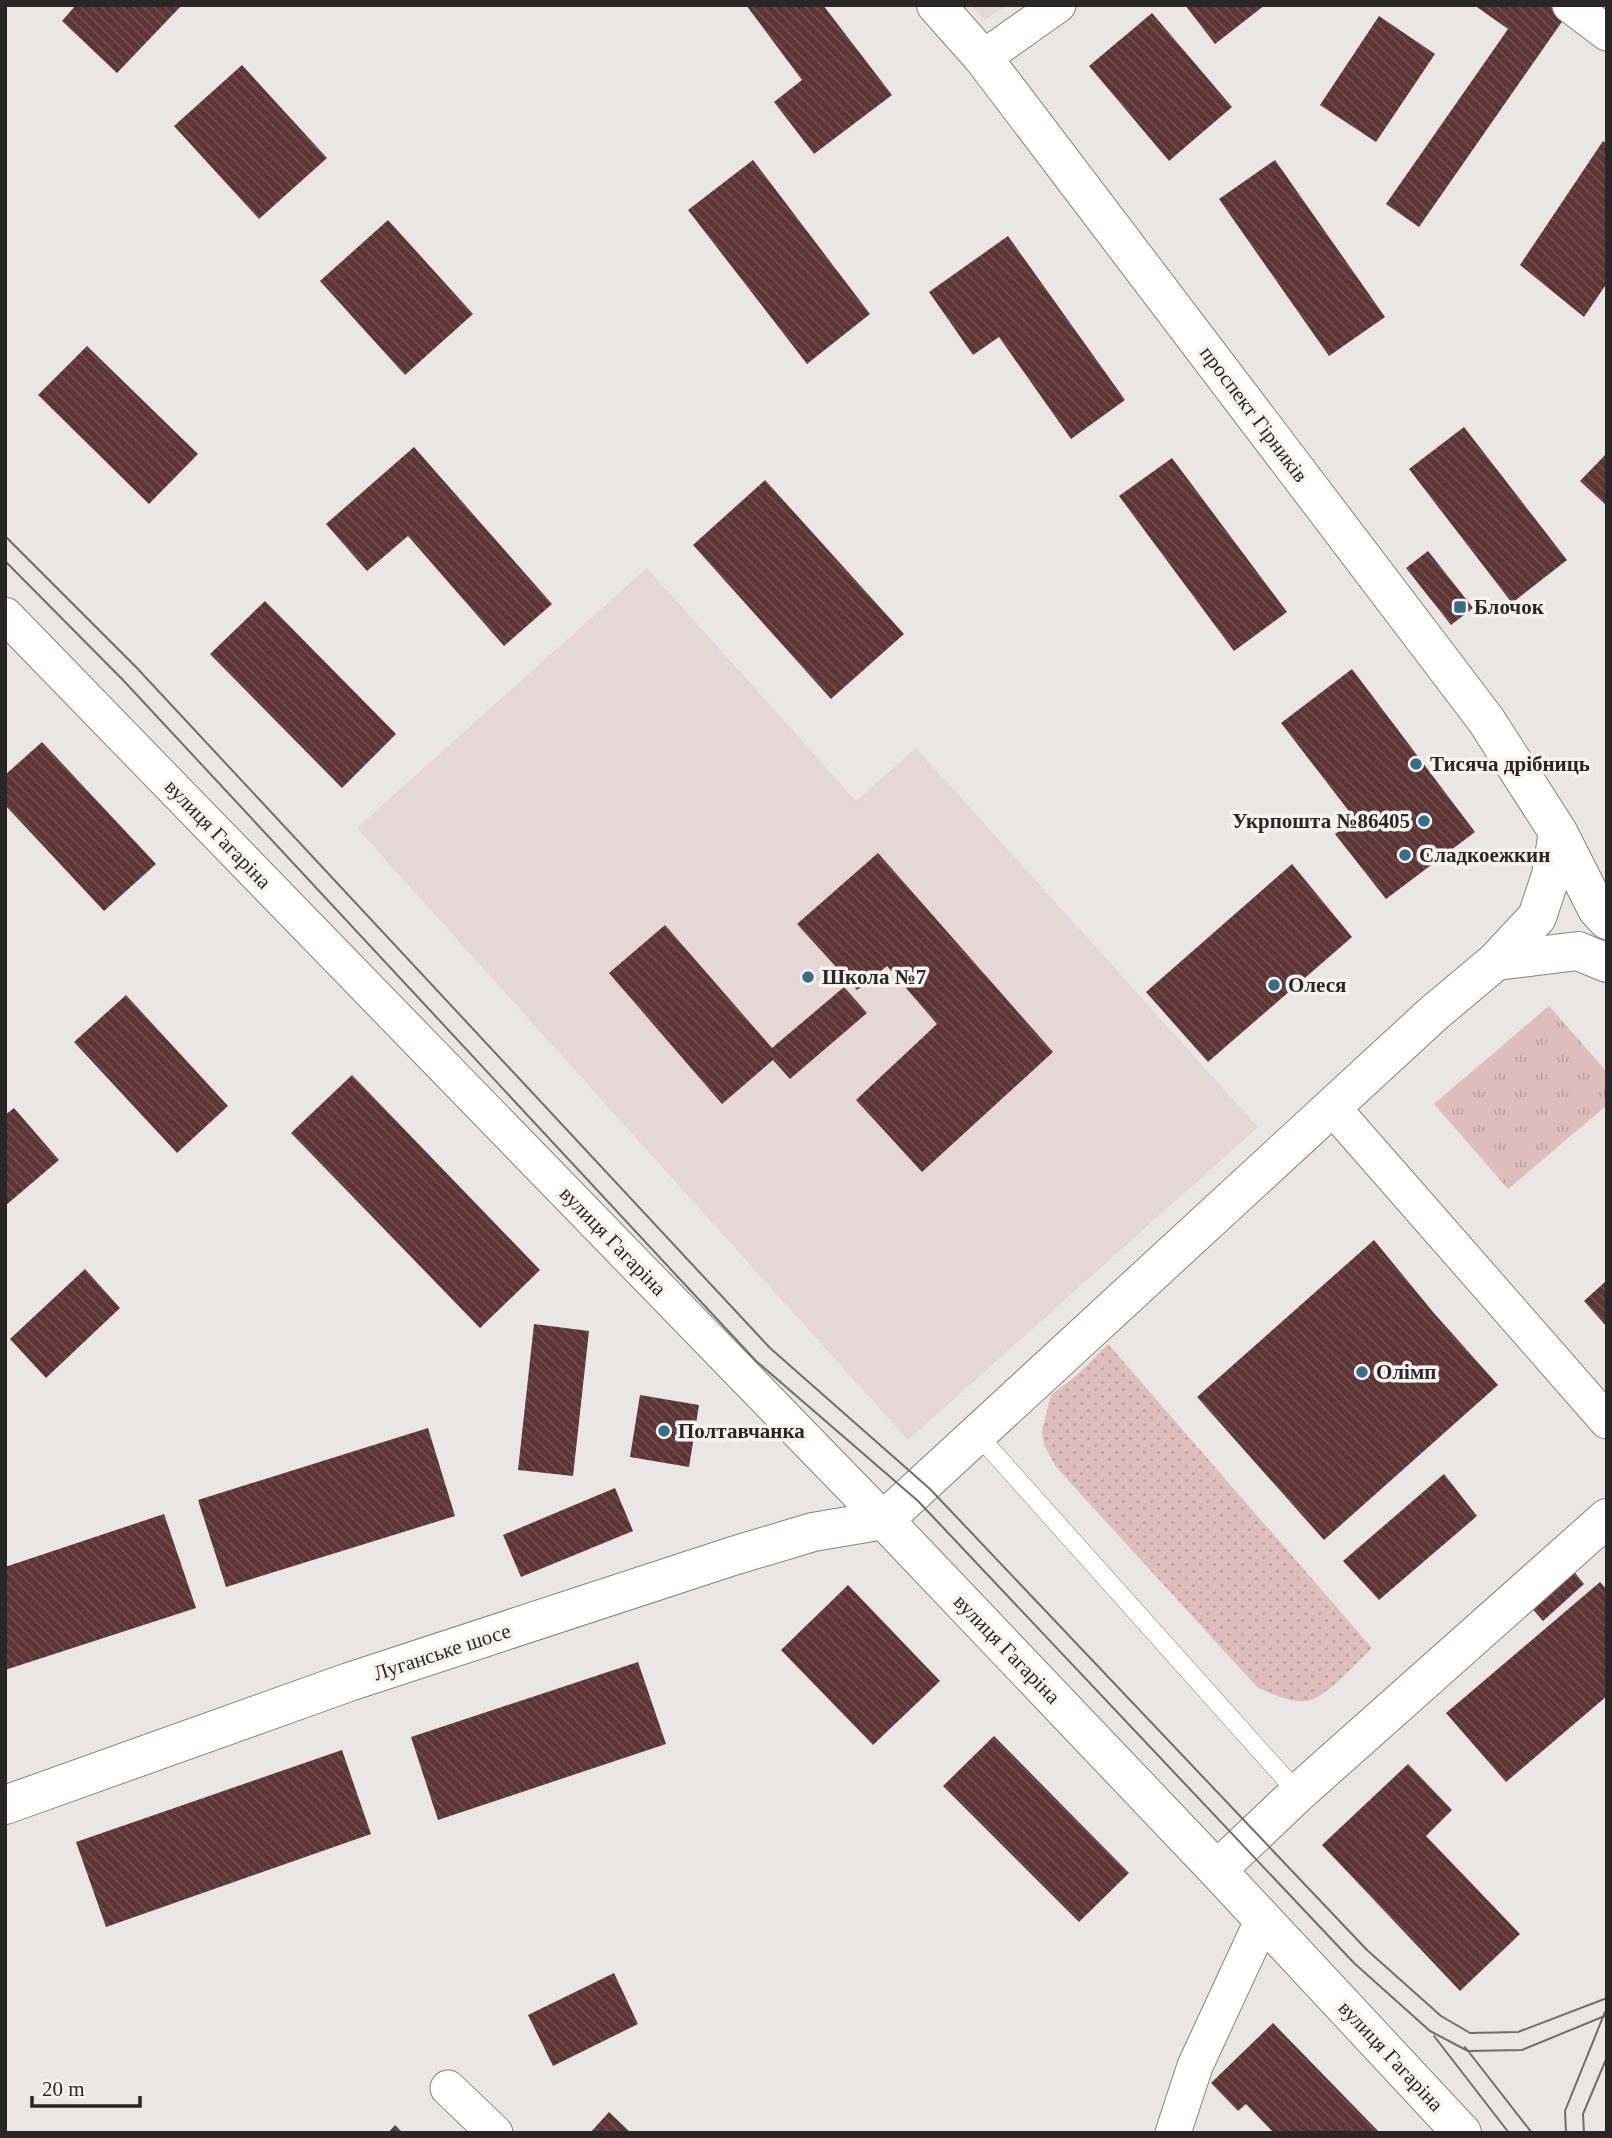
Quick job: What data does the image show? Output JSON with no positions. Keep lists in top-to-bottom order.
{
  "streets": {
    "main road": ["проспект Гірників", "вулиця Гагаріна", "Луганське шосе"]
  },
  "crossings": [
    ["вулиця Гагаріна", "Луганське шосе"]
  ],
  "places": {
    "transit": ["Блочок"],
    "other": [
      "Тисяча дрібниць",
      "Укрпошта №86405",
      "Сладкоежкин",
      "Школа №7",
      "Олеся",
      "Олімп",
      "Полтавчанка"
    ]
  },
  "scale_bar": "20 m"
}
